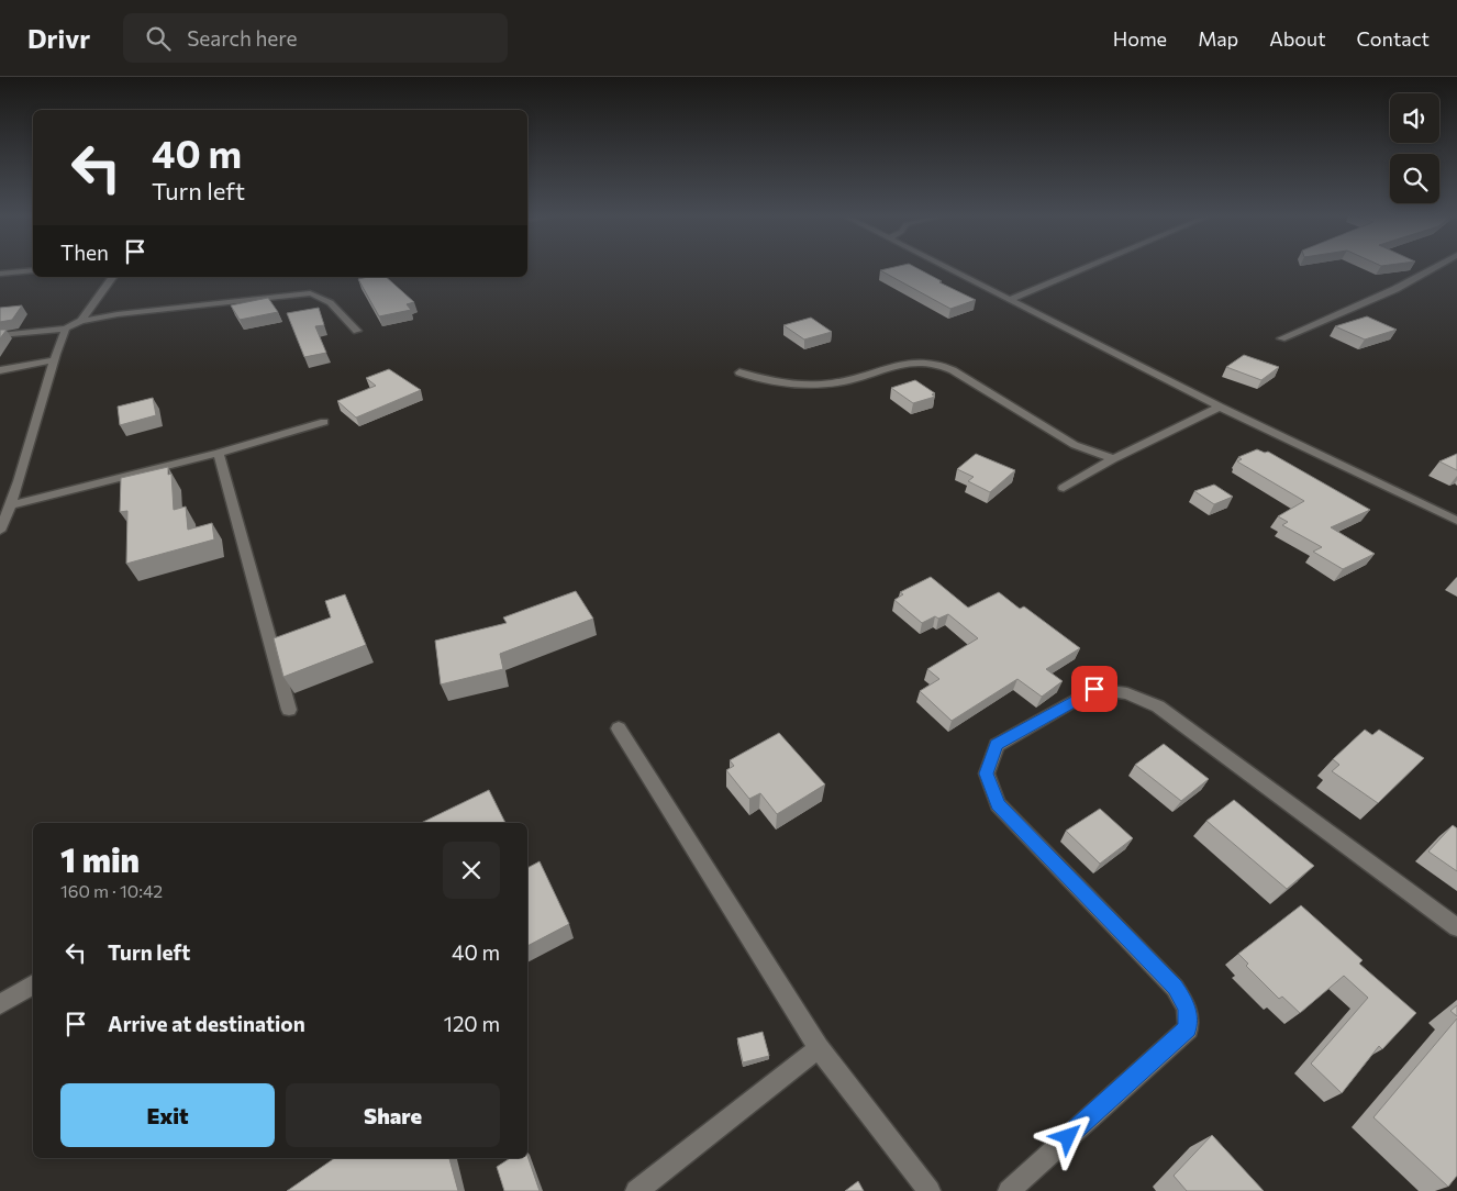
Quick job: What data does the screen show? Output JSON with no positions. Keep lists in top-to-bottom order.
{
  "page": {
    "header": "Drivr",
    "search": "Search here",
    "nav": [
      "Home",
      "Map",
      "About",
      "Contact"
    ],
    "turn": ["40 m", "Turn left"],
    "then": "Then",
    "heading": ["1 min", "160 m · 10:42"],
    "list": [
      {
        "name": "Turn left",
        "value": "40 m"
      },
      {
        "name": "Arrive at destination",
        "value": "120 m"
      }
    ],
    "buttons": ["Exit", "Share"]
  }
}
